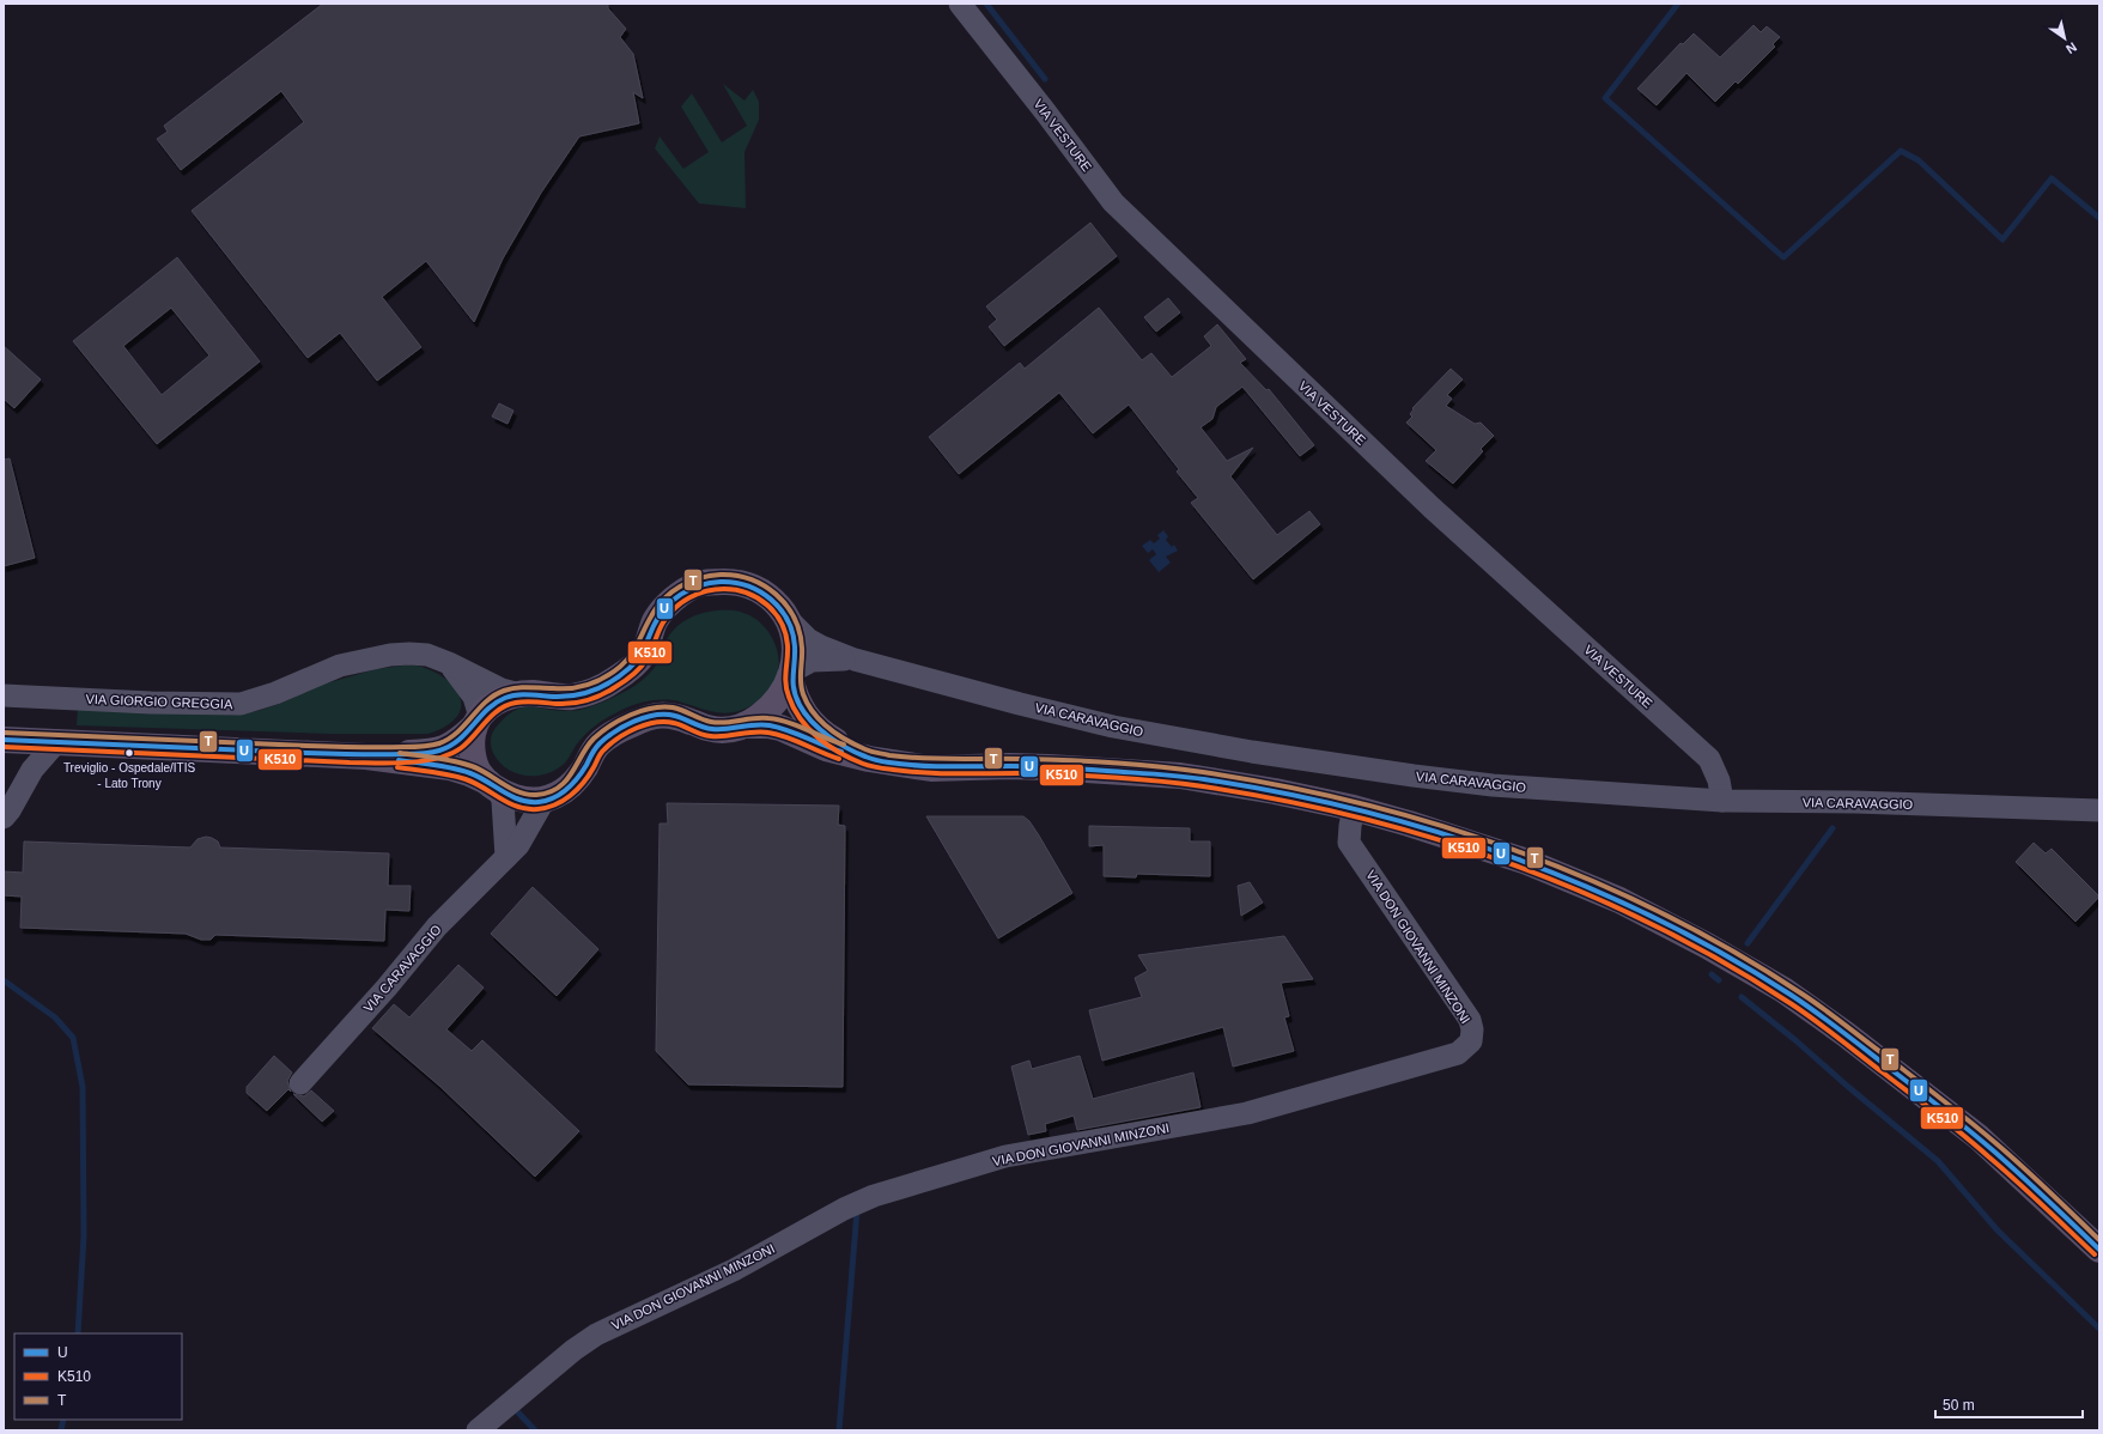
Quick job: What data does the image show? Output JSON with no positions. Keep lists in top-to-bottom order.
{
  "streets": {
    "main road": ["VIA CARAVAGGIO"],
    "street": ["VIA VESTURE", "VIA GIORGIO GREGGIA", "VIA DON GIOVANNI MINZONI"]
  },
  "crossings": [
    ["VIA VESTURE", "VIA CARAVAGGIO"],
    ["VIA GIORGIO GREGGIA", "VIA CARAVAGGIO"],
    ["VIA CARAVAGGIO", "VIA DON GIOVANNI MINZONI"]
  ],
  "places": ["Treviglio - Ospedale/ITIS - Lato Trony"],
  "lines": ["transit line T", "transit line U", "transit line K510"],
  "legend": ["U", "K510", "T"],
  "scale_bar": "50 m",
  "north": "bottom right"
}
